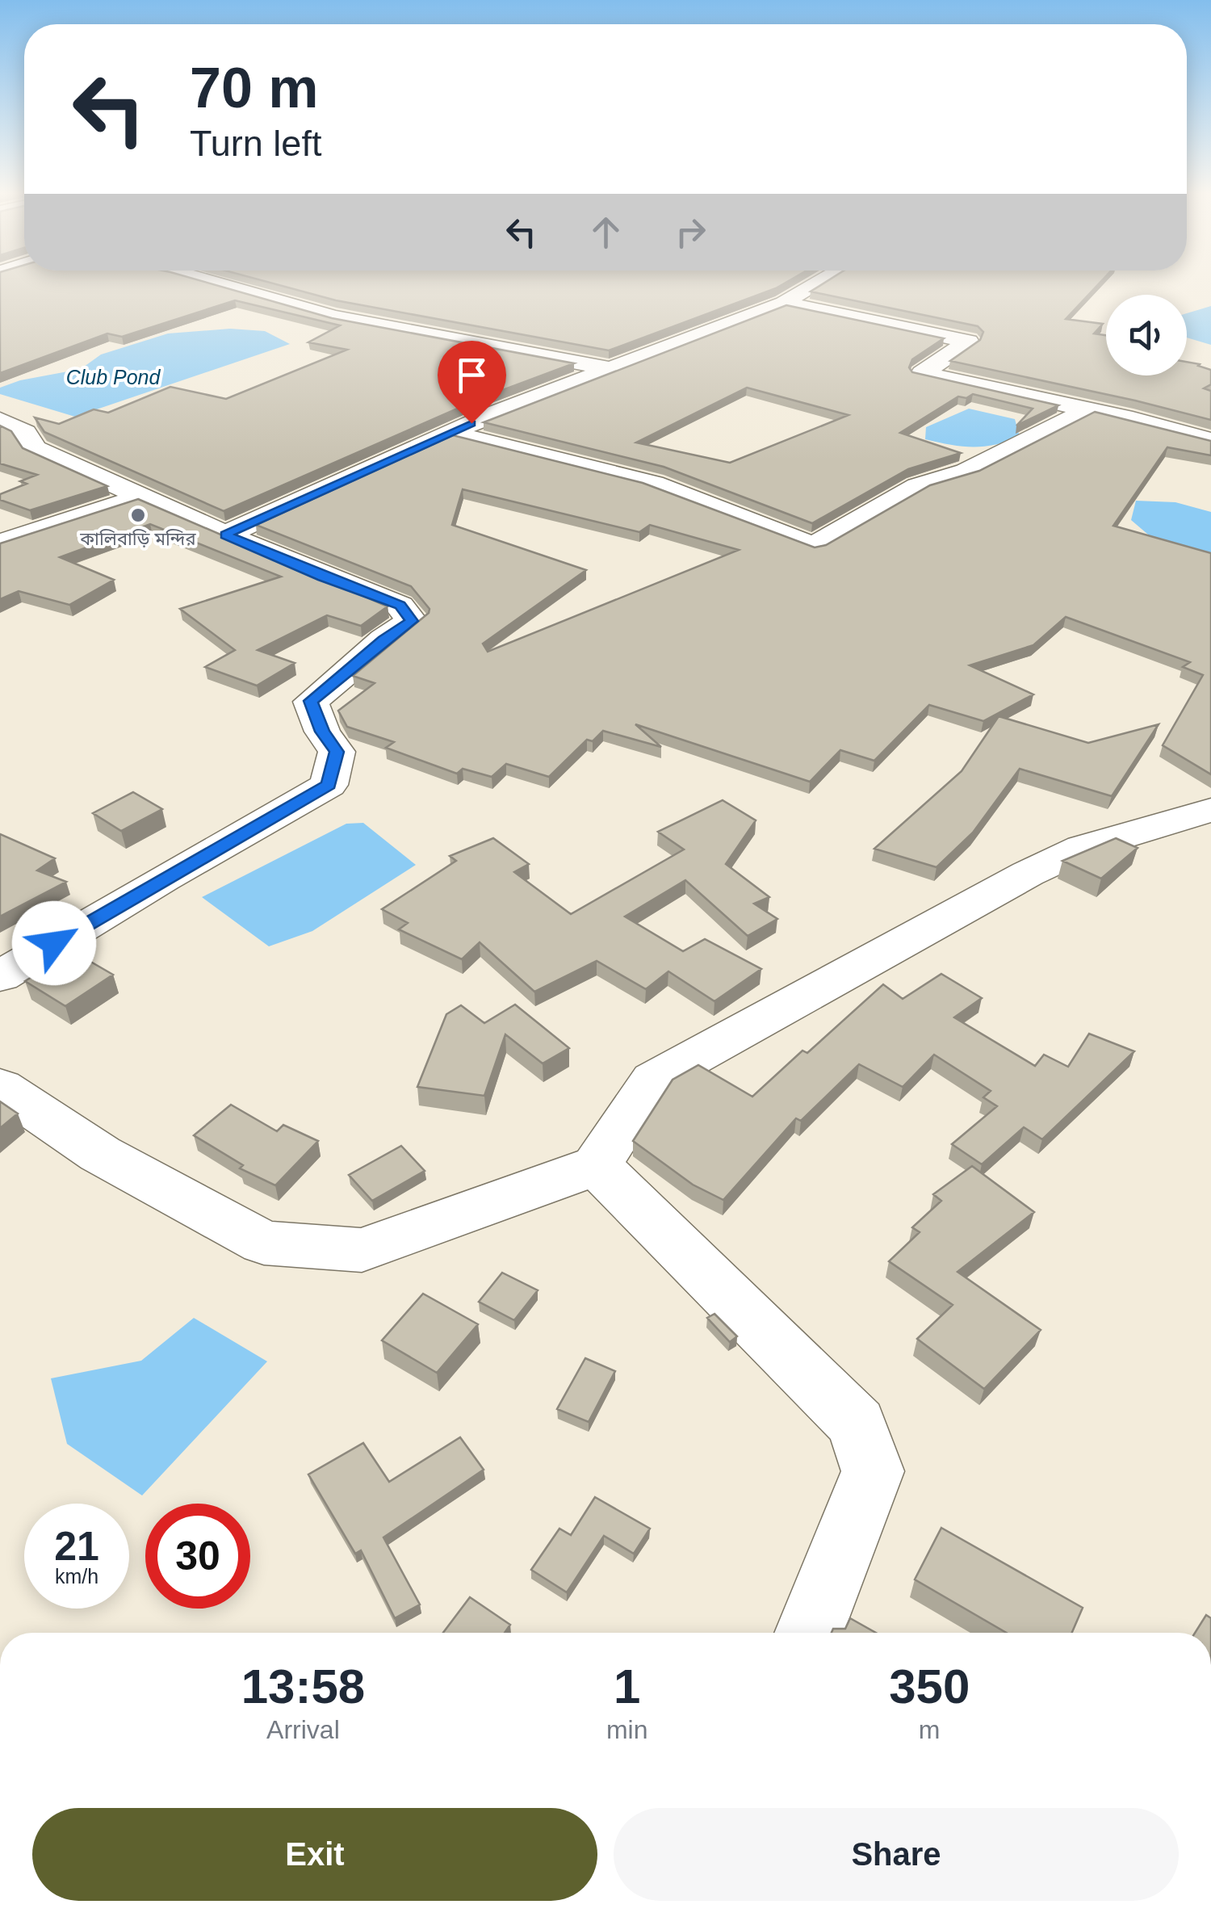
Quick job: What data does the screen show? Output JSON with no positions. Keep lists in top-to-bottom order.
{
  "water": ["Club Pond"],
  "places": ["কালিবাড়ি মন্দির"],
  "page": {
    "turn": ["70 m", "Turn left"],
    "speed": "21 km/h",
    "limit": "30",
    "eta": [
      "13:58",
      "Arrival",
      "1",
      "min",
      "350",
      "m"
    ],
    "buttons": ["Exit", "Share"]
  }
}
